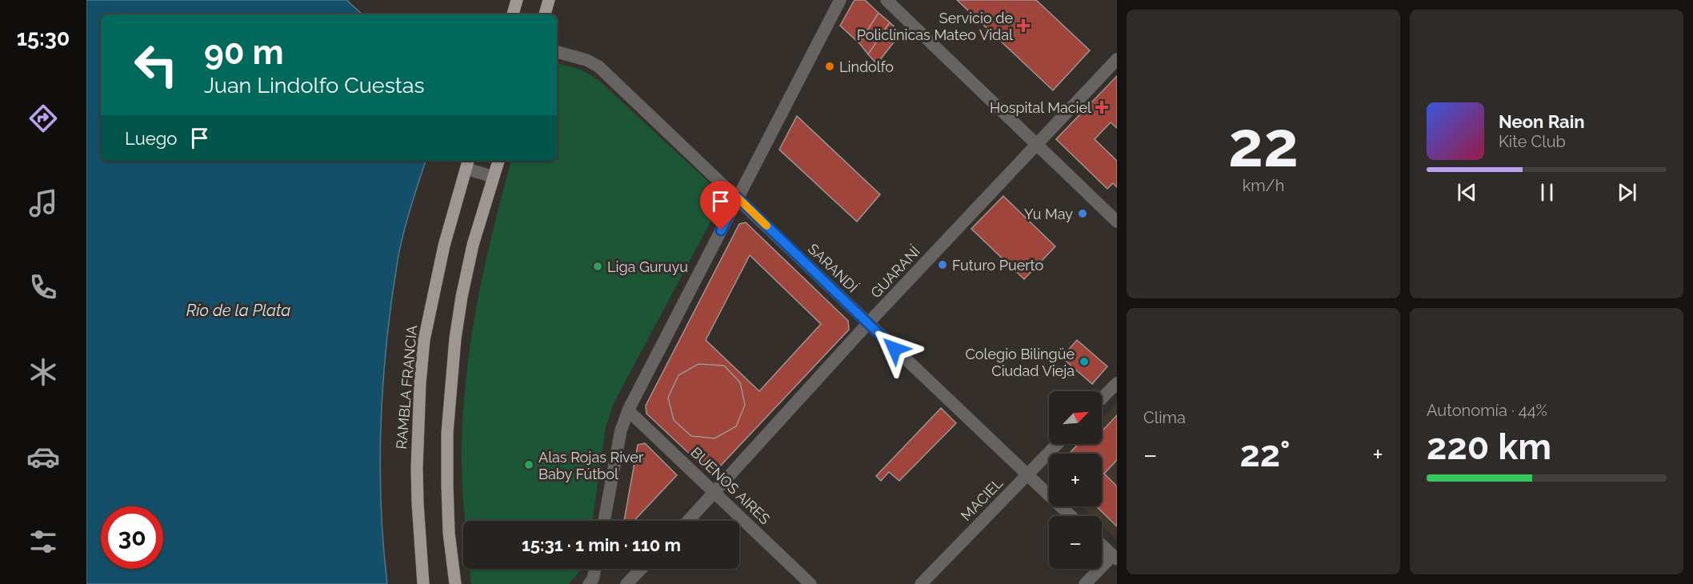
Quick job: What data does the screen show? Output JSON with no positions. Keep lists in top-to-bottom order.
{
  "streets": {
    "main road": ["RAMBLA FRANCIA"],
    "street": [
      "SARANDÍ",
      "GUARANÍ",
      "BUENOS AIRES",
      "MACIEL"
    ]
  },
  "crossings": [
    ["SARANDÍ", "GUARANÍ"],
    ["SARANDÍ", "MACIEL"],
    ["GUARANÍ", "BUENOS AIRES"]
  ],
  "water": ["Río de la Plata"],
  "places": {
    "health": ["Servicio de Policlínicas Mateo Vidal", "Hospital Maciel"],
    "other": [
      "Lindolfo",
      "Yu May",
      "Futuro Puerto",
      "Liga Guruyu",
      "Colegio Bilingüe Ciudad Vieja",
      "Alas Rojas River Baby Fútbol"
    ]
  },
  "north": "top right",
  "page": {
    "tabs": "15:30",
    "tile": [
      ["22", "km/h"],
      "Clima",
      ["Autonomía · 44%", "220 km"]
    ],
    "turn": ["90 m", "Juan Lindolfo Cuestas"],
    "song": ["Neon Rain", "Kite Club"],
    "then": "Luego",
    "map_buttons": ["+", "−"],
    "heat": ["−", "22°", "+"],
    "limit": "30",
    "trip": "15:31 · 1 min · 110 m"
  }
}
